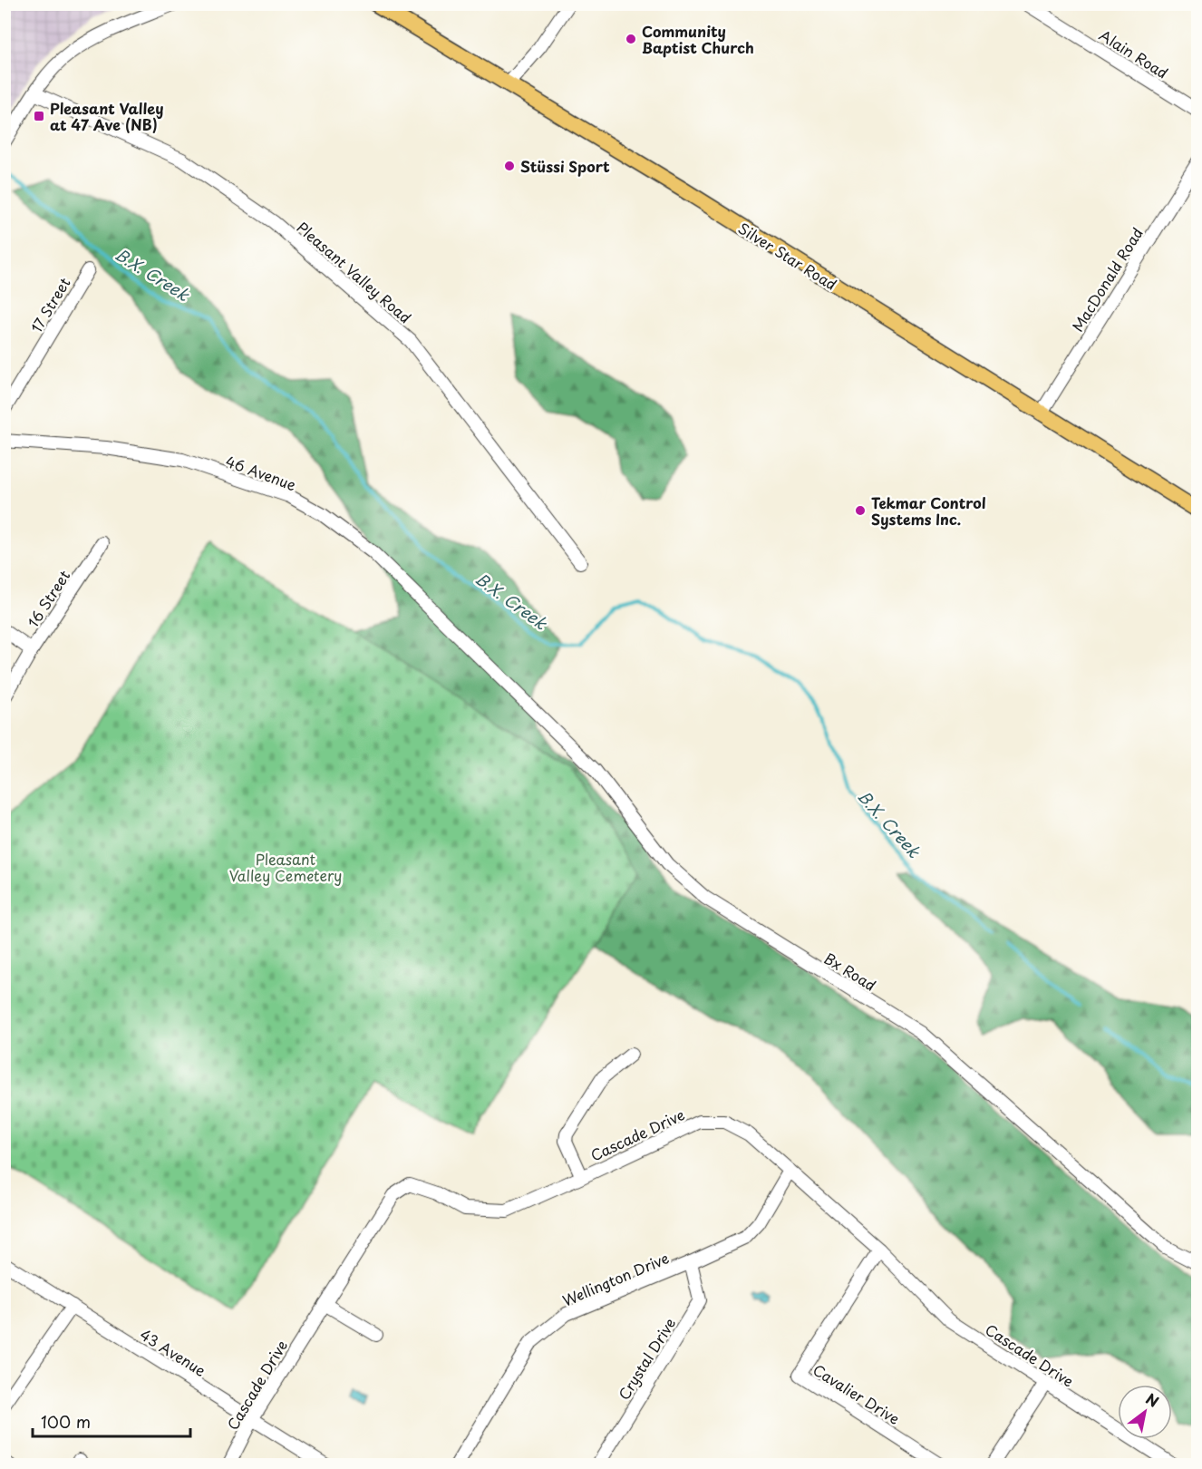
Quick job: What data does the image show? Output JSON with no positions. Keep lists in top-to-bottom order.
{
  "streets": {
    "main road": ["Silver Star Road"],
    "street": [
      "Alain Road",
      "Pleasant Valley Road",
      "MacDonald Road",
      "17 Street",
      "46 Avenue",
      "16 Street",
      "Bx Road",
      "Cascade Drive",
      "Wellington Drive",
      "43 Avenue",
      "Crystal Drive",
      "Cavalier Drive"
    ]
  },
  "crossings": [
    ["Silver Star Road", "MacDonald Road"],
    ["46 Avenue", "Bx Road"],
    ["Cascade Drive", "Wellington Drive"],
    ["Cascade Drive", "43 Avenue"],
    ["Cascade Drive", "Cavalier Drive"],
    ["Wellington Drive", "Crystal Drive"]
  ],
  "water": ["B.X. Creek"],
  "parks": ["Pleasant Valley Cemetery"],
  "places": {
    "other": ["Community Baptist Church", "Stüssi Sport", "Tekmar Control Systems Inc."],
    "transit": ["Pleasant Valley at 47 Ave (NB)"]
  },
  "scale_bar": "100 m",
  "north": "top right"
}
